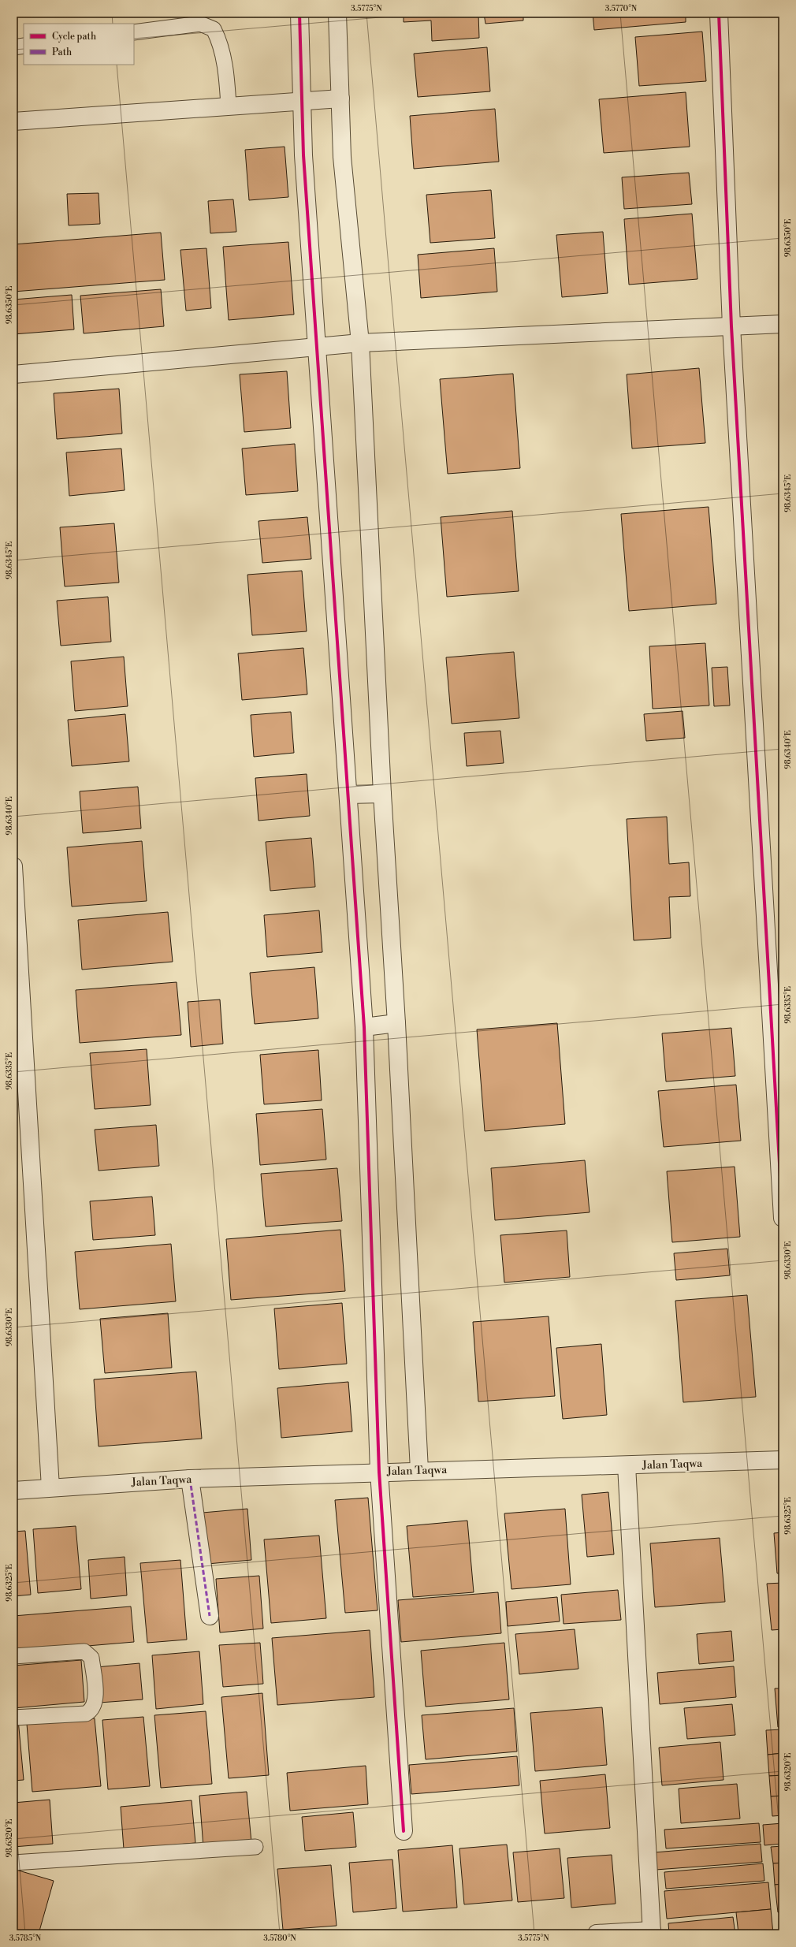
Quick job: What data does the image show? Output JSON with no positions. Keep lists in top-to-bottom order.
{
  "streets": {
    "street": ["Jalan Taqwa"]
  },
  "legend": ["Cycle path", "Path"],
  "coordinates": [
    "3.5775°N",
    "3.5770°N",
    "98.6350°E",
    "98.6345°E",
    "98.6340°E",
    "98.6335°E",
    "98.6330°E",
    "98.6325°E",
    "98.6320°E",
    "3.5785°N",
    "3.5780°N"
  ]
}
